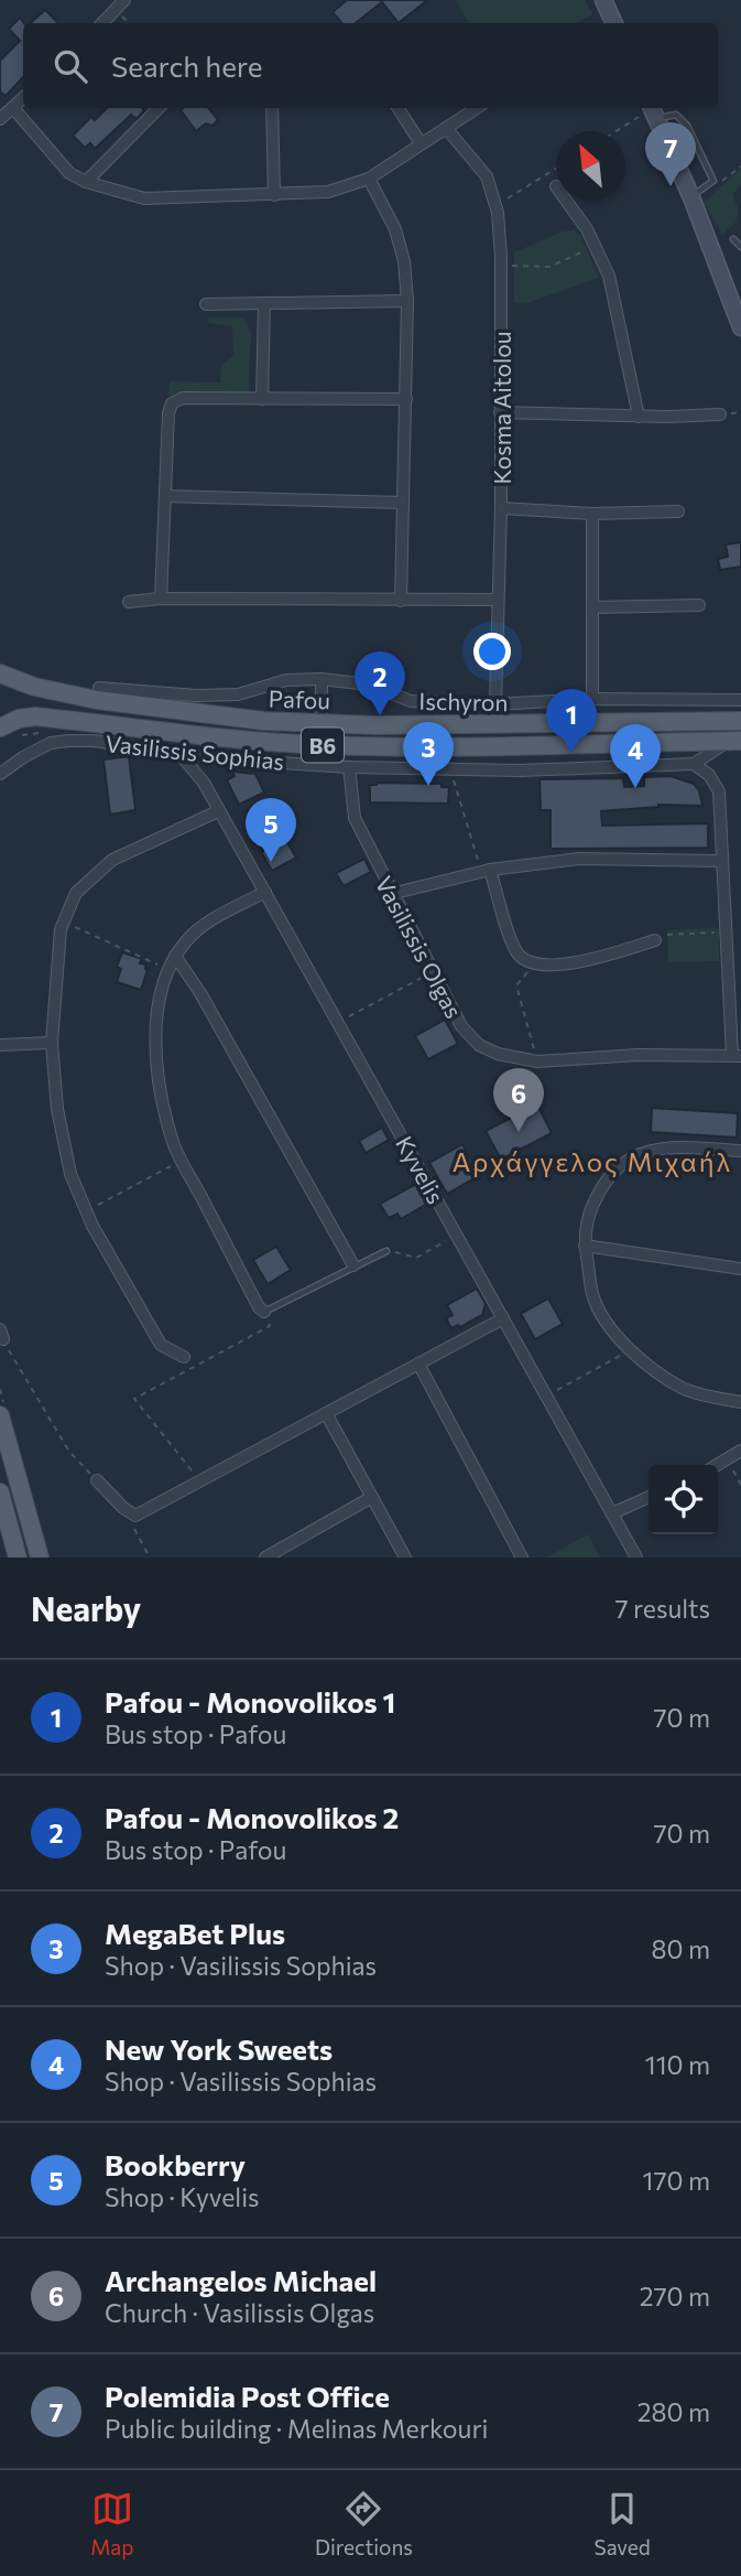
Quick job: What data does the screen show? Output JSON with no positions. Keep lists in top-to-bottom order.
{
  "streets": {
    "main road": ["Pafou", "B6"],
    "street": [
      "Kosma Aitolou",
      "Ischyron",
      "Vasilissis Sophias",
      "Vasilissis Olgas",
      "Kyvelis"
    ]
  },
  "crossings": [
    ["Kosma Aitolou", "Ischyron"],
    ["Vasilissis Sophias", "Vasilissis Olgas"],
    ["Vasilissis Sophias", "Kyvelis"]
  ],
  "districts": ["Αρχάγγελος Μιχαήλ"],
  "north": "top left",
  "page": {
    "search": "Search here",
    "pins": [
      "7",
      "2",
      "1",
      "3",
      "4",
      "5",
      "6"
    ],
    "heading": ["Nearby", "7 results"],
    "list": [
      {
        "mark": "1",
        "name": "Pafou - Monovolikos 1",
        "note": "Bus stop · Pafou",
        "value": "70 m"
      },
      {
        "mark": "2",
        "name": "Pafou - Monovolikos 2",
        "note": "Bus stop · Pafou",
        "value": "70 m"
      },
      {
        "mark": "3",
        "name": "MegaBet Plus",
        "note": "Shop · Vasilissis Sophias",
        "value": "80 m"
      },
      {
        "mark": "4",
        "name": "New York Sweets",
        "note": "Shop · Vasilissis Sophias",
        "value": "110 m"
      },
      {
        "mark": "5",
        "name": "Bookberry",
        "note": "Shop · Kyvelis",
        "value": "170 m"
      },
      {
        "mark": "6",
        "name": "Archangelos Michael",
        "note": "Church · Vasilissis Olgas",
        "value": "270 m"
      },
      {
        "mark": "7",
        "name": "Polemidia Post Office",
        "note": "Public building · Melinas Merkouri",
        "value": "280 m"
      }
    ],
    "nav": ["Map", "Directions", "Saved"]
  }
}
